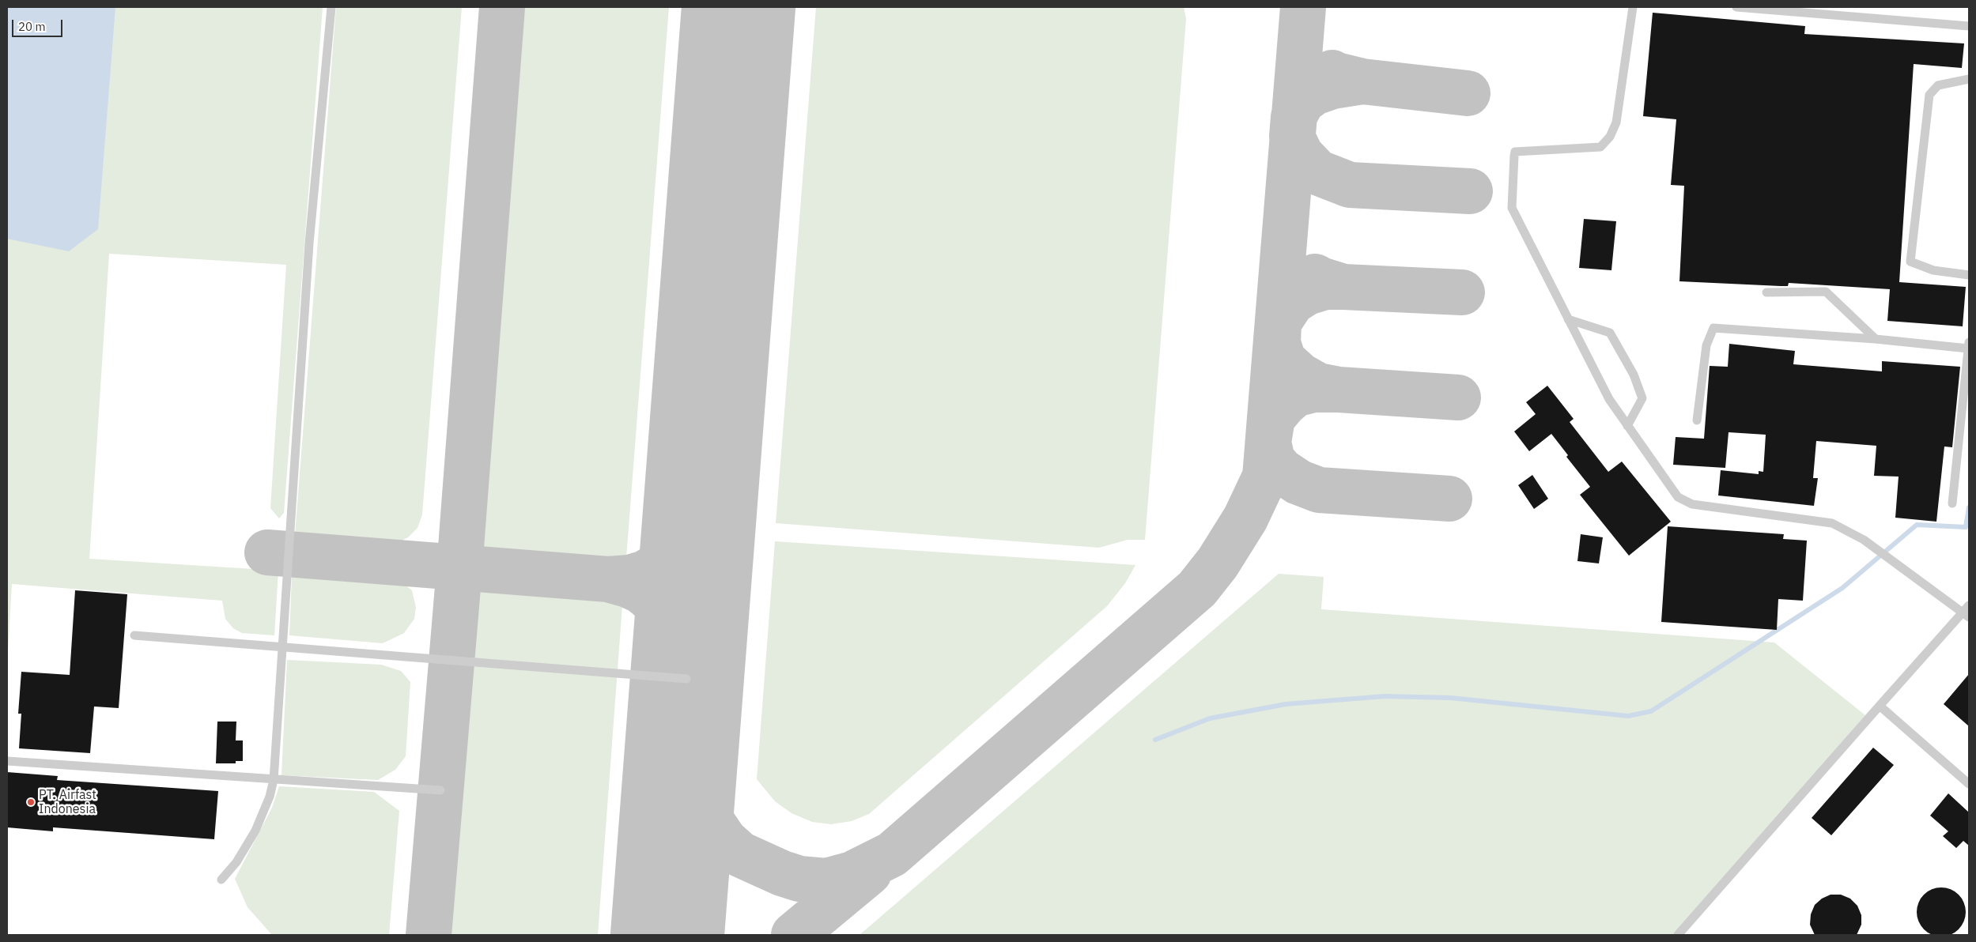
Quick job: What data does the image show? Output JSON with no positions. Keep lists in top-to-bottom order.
{
  "places": ["PT. Airfast Indonesia"],
  "scale_bar": "20 m"
}
